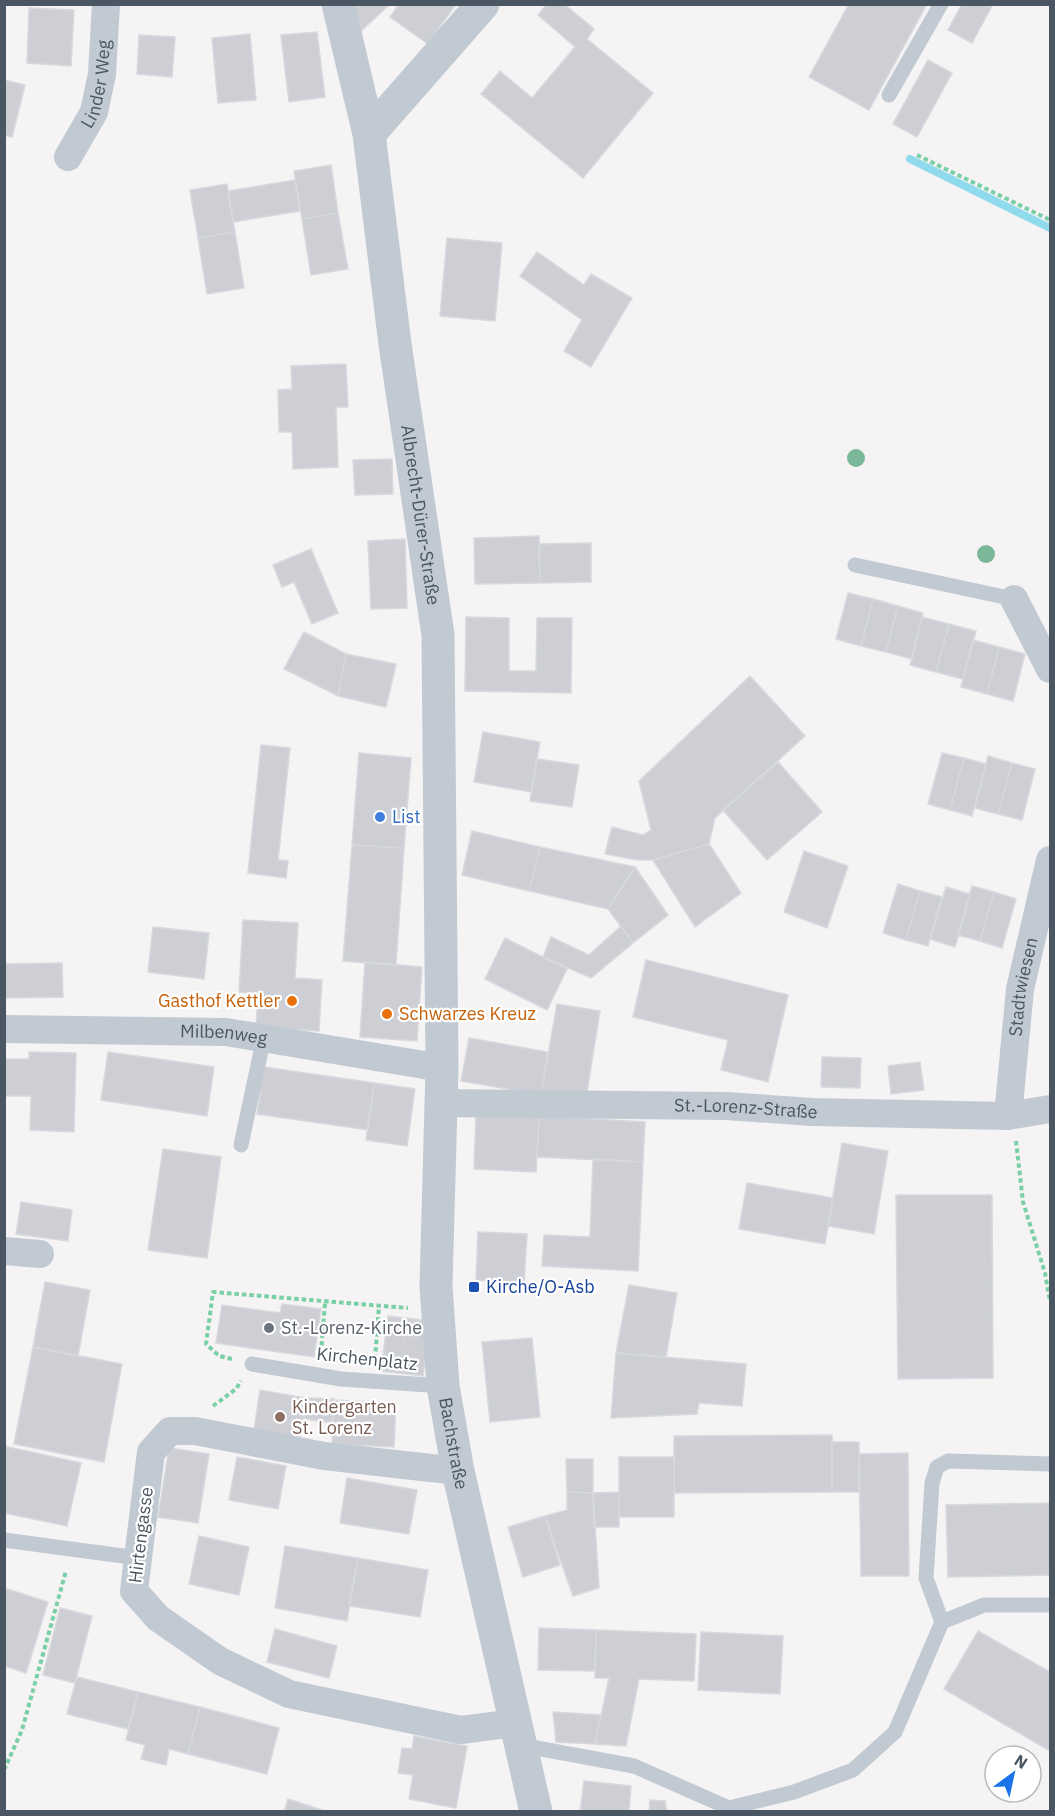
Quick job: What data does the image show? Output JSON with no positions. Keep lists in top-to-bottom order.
{
  "streets": {
    "street": [
      "Linder Weg",
      "Albrecht-Dürer-Straße",
      "Stadtwiesen",
      "Milbenweg",
      "St.-Lorenz-Straße",
      "Bachstraße",
      "Hirtengasse"
    ],
    "lane": ["Kirchenplatz"]
  },
  "crossings": [
    ["Albrecht-Dürer-Straße", "Milbenweg"],
    ["Albrecht-Dürer-Straße", "Bachstraße"],
    ["Stadtwiesen", "St.-Lorenz-Straße"],
    ["Milbenweg", "Bachstraße"],
    ["St.-Lorenz-Straße", "Bachstraße"],
    ["Kirchenplatz", "Bachstraße"],
    ["Bachstraße", "Hirtengasse"]
  ],
  "places": {
    "other": [
      "List",
      "Gasthof Kettler",
      "Schwarzes Kreuz",
      "St.-Lorenz-Kirche",
      "Kindergarten St. Lorenz"
    ],
    "transit": ["Kirche/O-Asb"]
  },
  "north": "top right"
}
